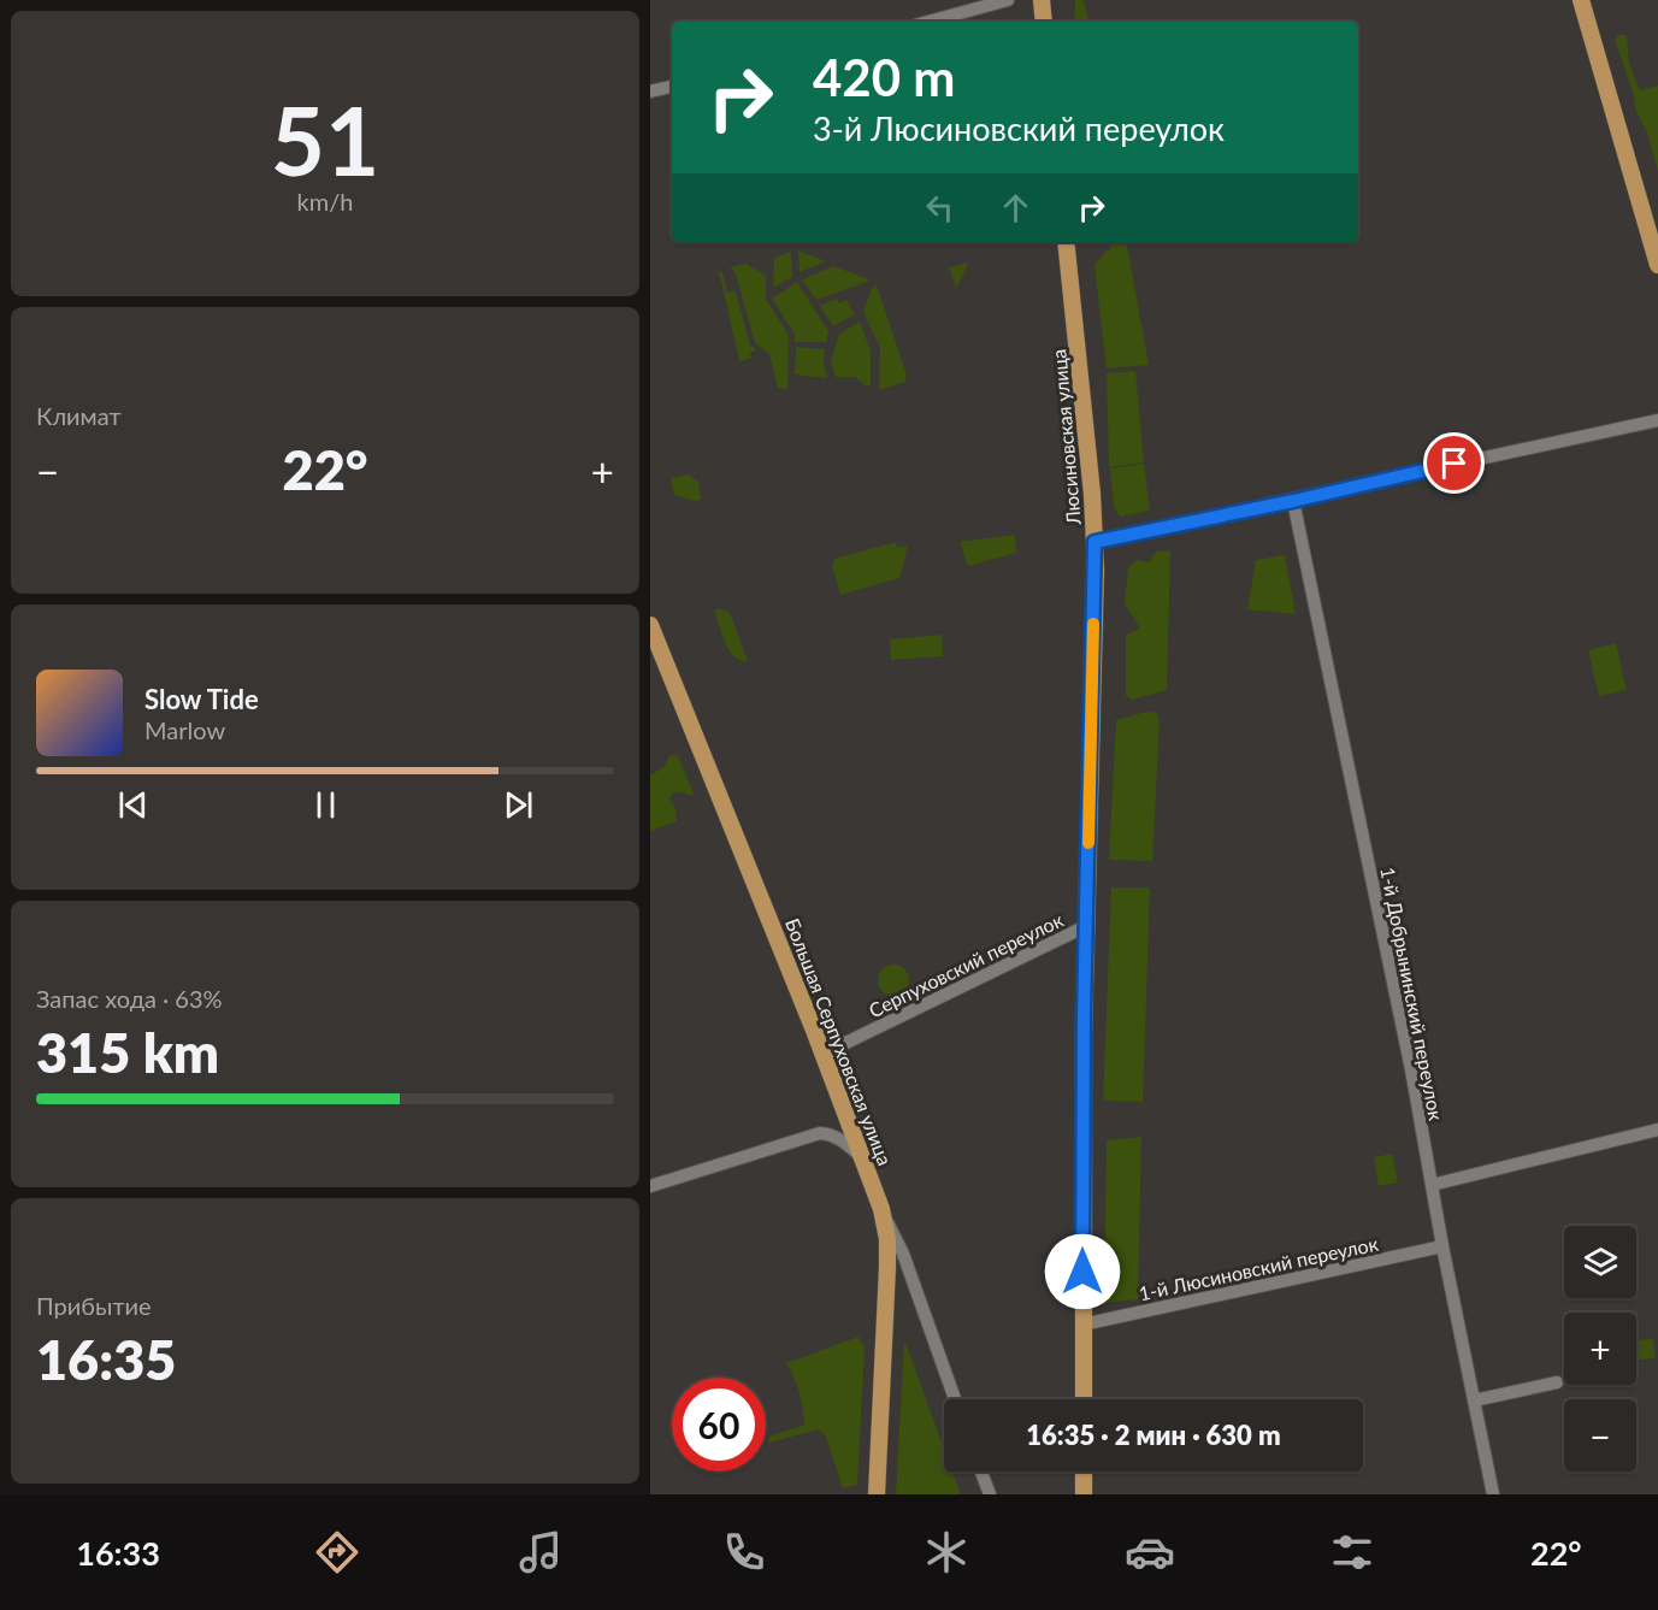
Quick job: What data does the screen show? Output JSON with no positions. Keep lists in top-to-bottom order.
{
  "streets": {
    "main road": ["Люсиновская улица", "Большая Серпуховская улица"],
    "street": ["Серпуховский переулок", "1-й Добрынинский переулок", "1-й Люсиновский переулок"]
  },
  "crossings": [
    ["Люсиновская улица", "Серпуховский переулок"],
    ["Люсиновская улица", "1-й Люсиновский переулок"],
    ["Серпуховский переулок", "Большая Серпуховская улица"],
    ["1-й Добрынинский переулок", "1-й Люсиновский переулок"]
  ],
  "page": {
    "tile": [
      ["51", "km/h"],
      "Климат",
      ["Запас хода · 63%", "315 km"],
      ["Прибытие", "16:35"]
    ],
    "turn": ["420 m", "3-й Люсиновский переулок"],
    "heat": ["−", "22°", "+"],
    "song": ["Slow Tide", "Marlow"],
    "map_buttons": ["+", "−"],
    "limit": "60",
    "trip": "16:35 · 2 мин · 630 m",
    "tabs": ["16:33", "22°"]
  }
}
